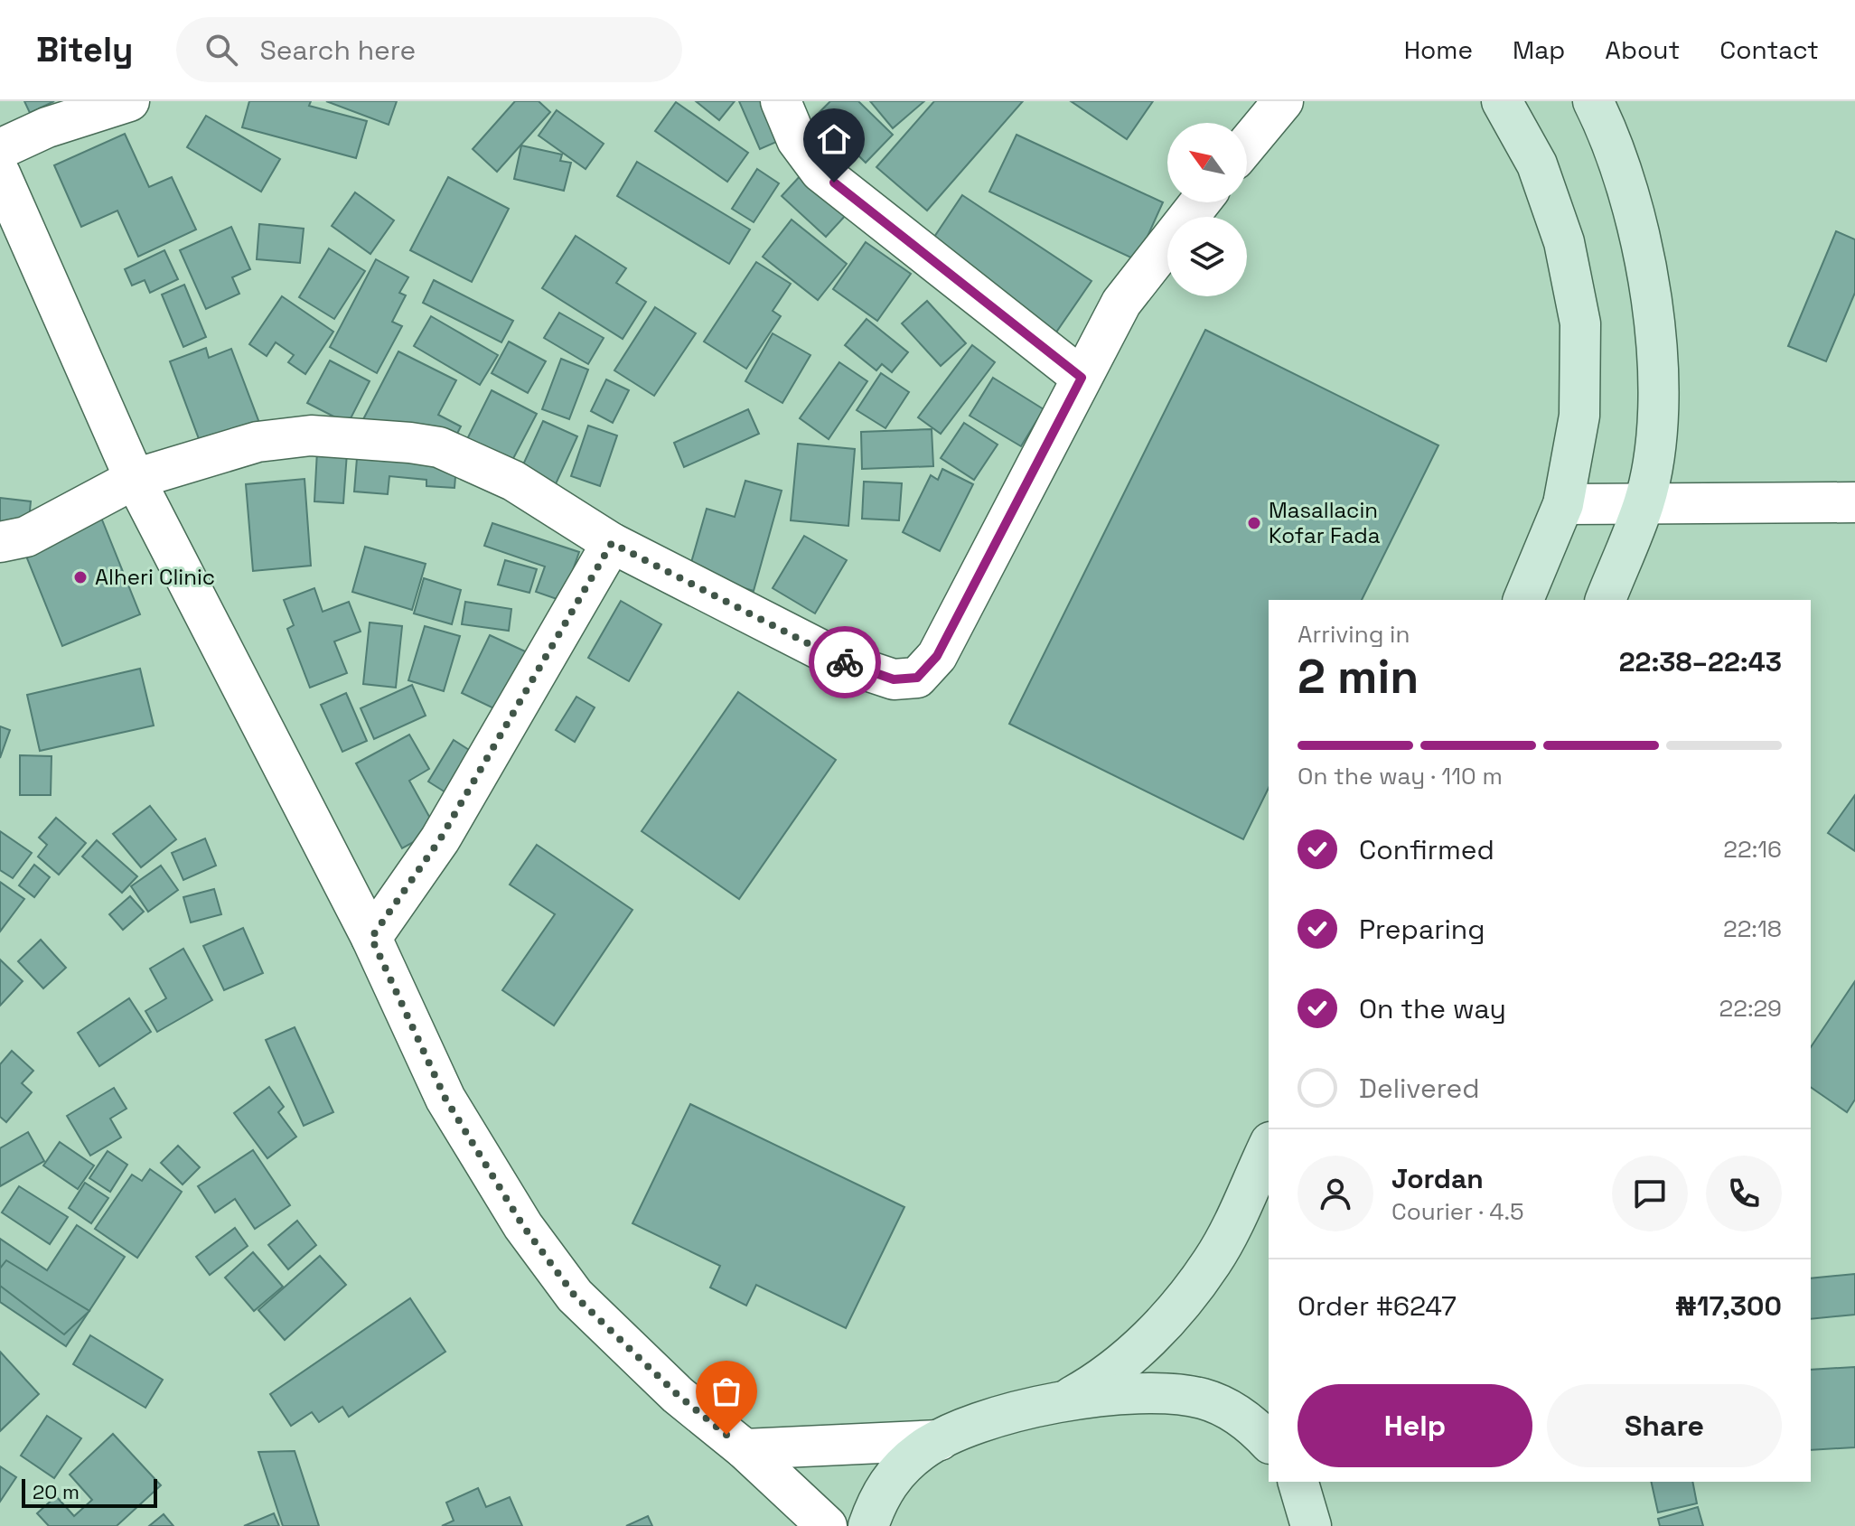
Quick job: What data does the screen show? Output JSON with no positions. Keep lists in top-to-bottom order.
{
  "places": ["Masallacin Kofar Fada", "Alheri Clinic"],
  "scale_bar": "20 m",
  "north": "top left",
  "page": {
    "header": "Bitely",
    "search": "Search here",
    "nav": [
      "Home",
      "Map",
      "About",
      "Contact"
    ],
    "heading": ["2 min", "Arriving in", "22:38–22:43"],
    "panel": [
      "Jordan",
      "Courier · 4.5",
      "Order #6247",
      "₦17,300"
    ],
    "bar": "On the way · 110 m",
    "list": [
      ["Confirmed", "22:16"],
      ["Preparing", "22:18"],
      ["On the way", "22:29"],
      "Delivered"
    ],
    "buttons": ["Help", "Share"],
    "scale": "20 m"
  }
}
